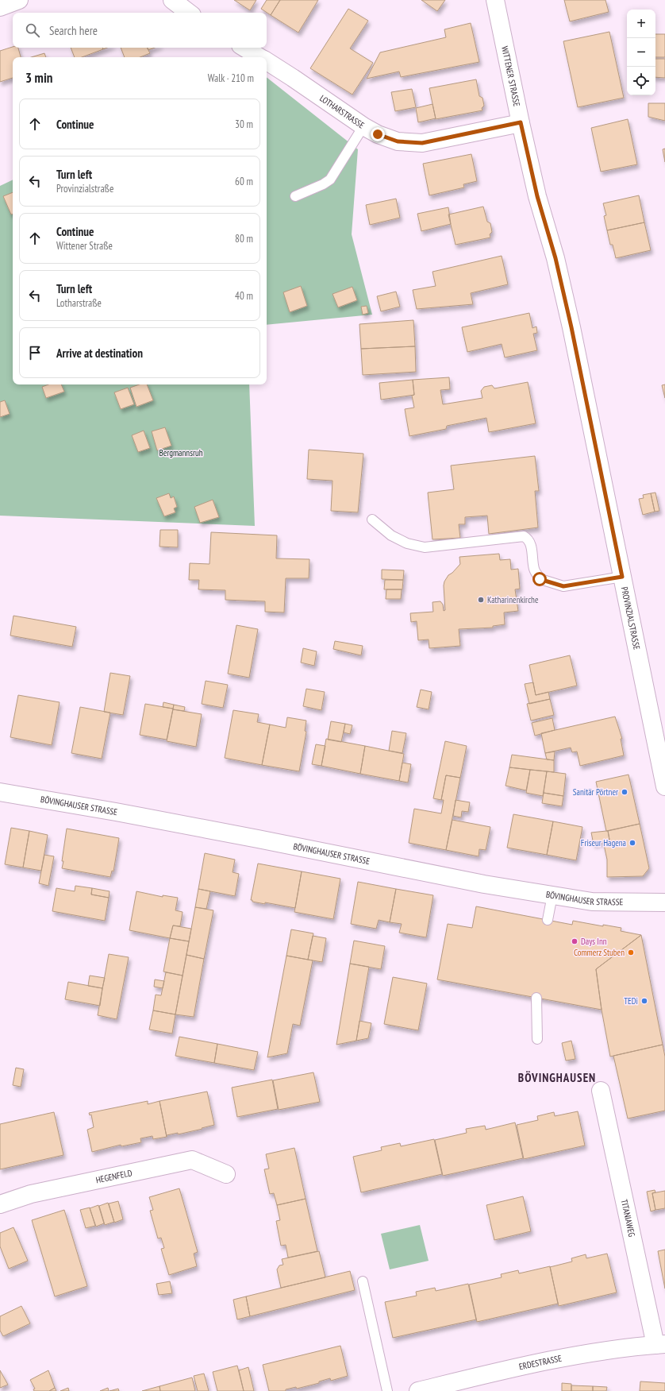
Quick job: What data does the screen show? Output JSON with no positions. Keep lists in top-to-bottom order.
{
  "streets": {
    "street": [
      "WITTENER STRASSE",
      "LOTHARSTRASSE",
      "PROVINZIALSTRASSE",
      "BÖVINGHAUSER STRASSE",
      "HEGENFELD",
      "TITANIAWEG",
      "ERDESTRASSE"
    ]
  },
  "crossings": [
    ["WITTENER STRASSE", "LOTHARSTRASSE"],
    ["WITTENER STRASSE", "PROVINZIALSTRASSE"],
    ["TITANIAWEG", "ERDESTRASSE"]
  ],
  "districts": ["BÖVINGHAUSEN"],
  "parks": ["Bergmannsruh"],
  "places": [
    "Katharinenkirche",
    "Sanitär Pörtner",
    "Friseur Hagena",
    "Days Inn",
    "Commerz Stuben",
    "TEDi"
  ],
  "page": {
    "map_buttons": ["+", "−"],
    "search": "Search here",
    "heading": ["3 min", "Walk · 210 m"],
    "list": [
      ["Continue", "30 m"],
      ["Turn left", "Provinzialstraße", "60 m"],
      ["Continue", "Wittener Straße", "80 m"],
      ["Turn left", "Lotharstraße", "40 m"],
      "Arrive at destination"
    ]
  }
}
